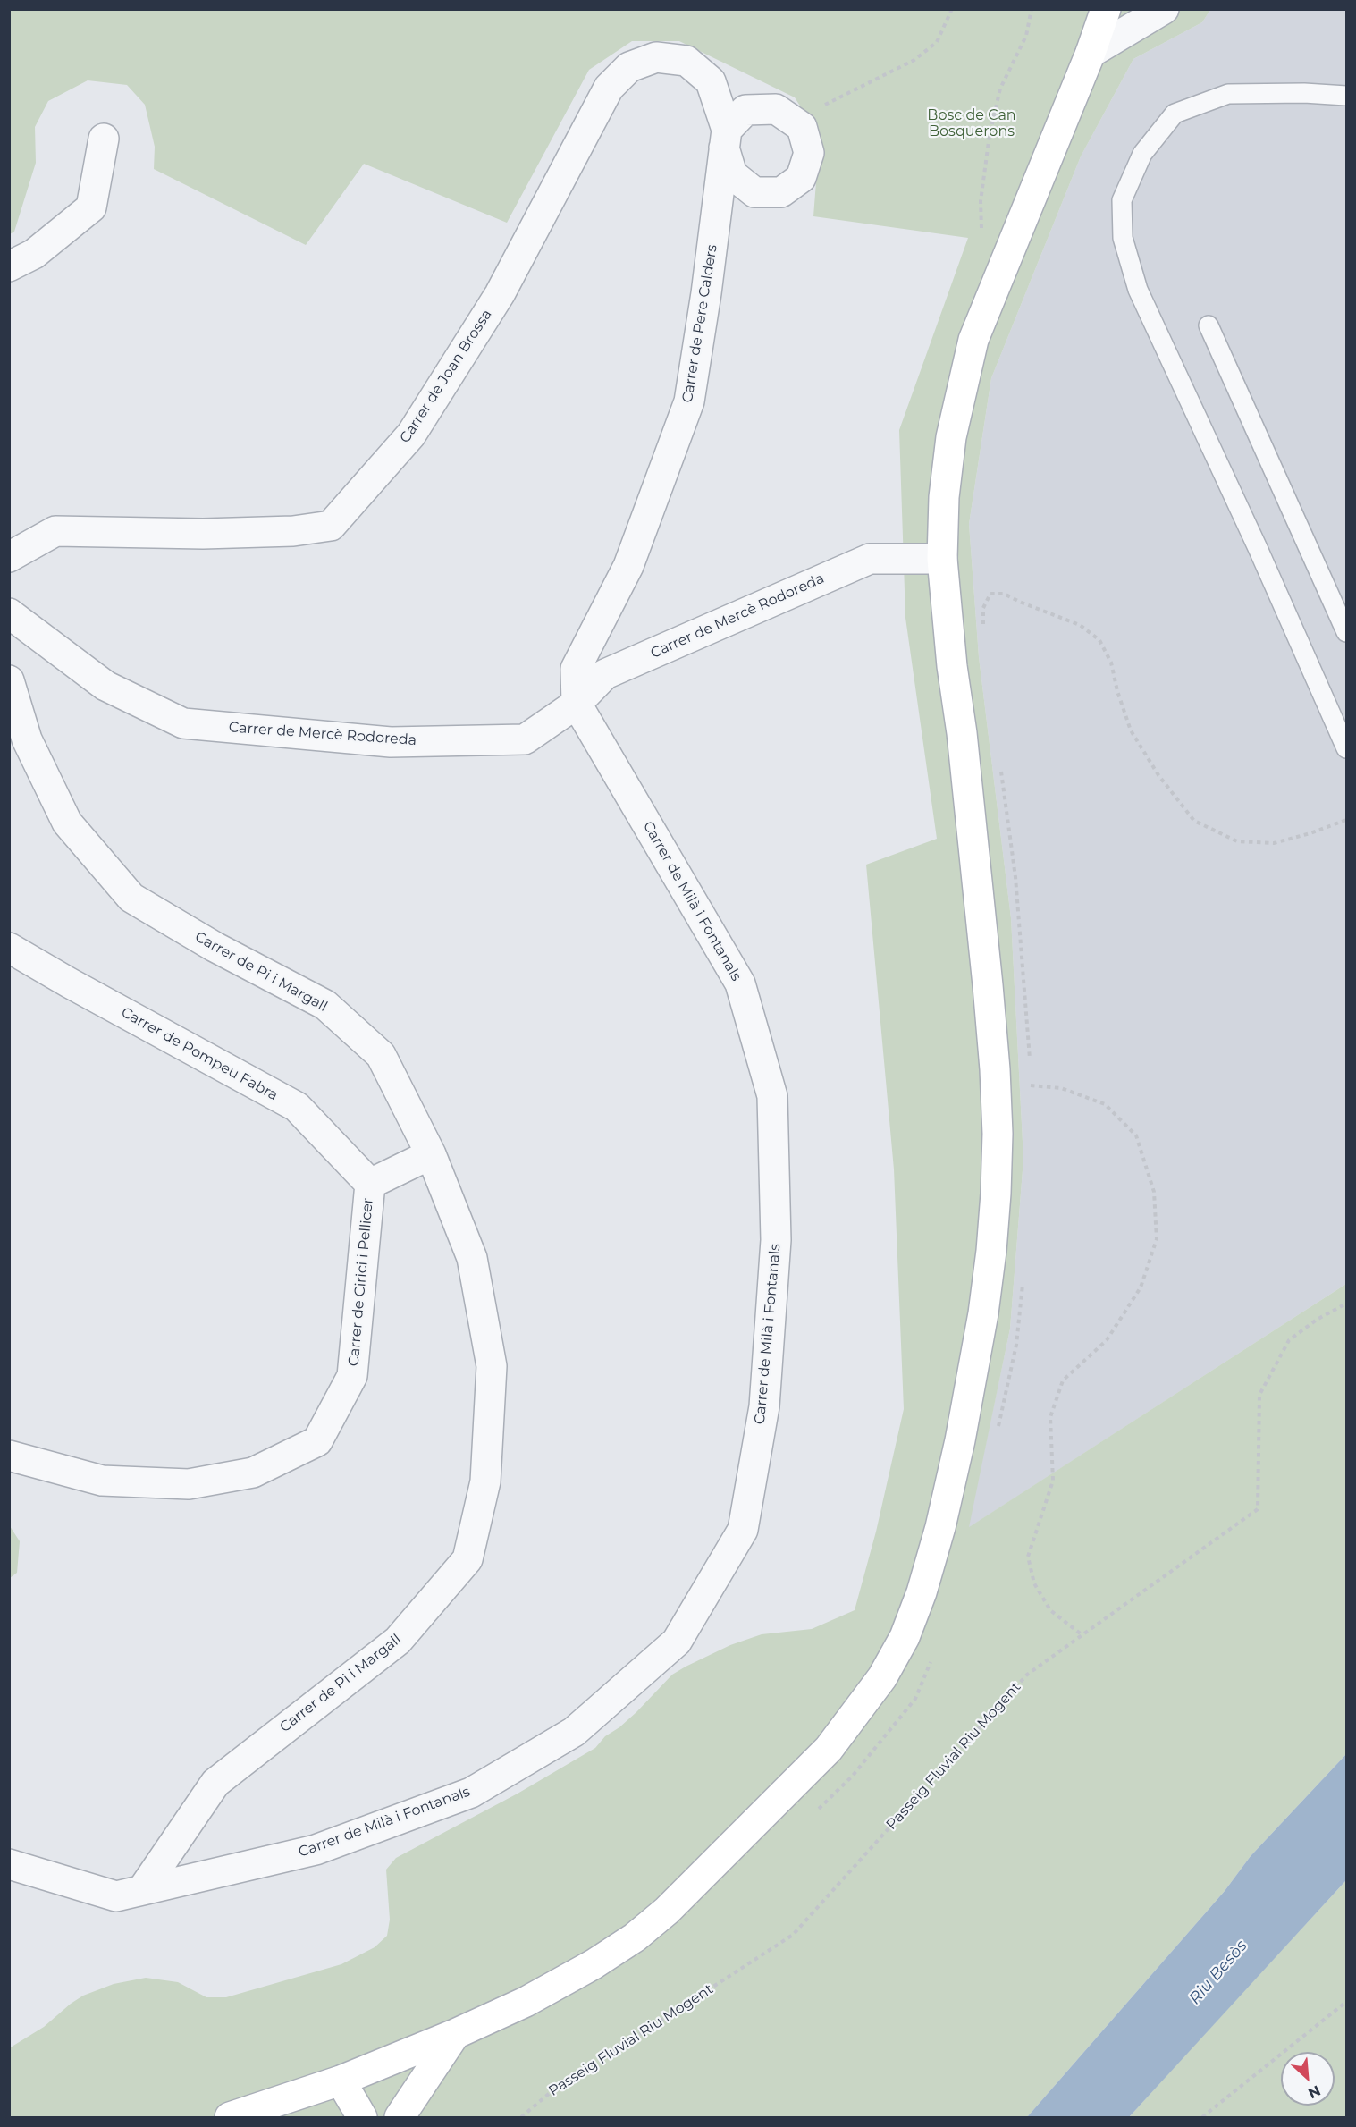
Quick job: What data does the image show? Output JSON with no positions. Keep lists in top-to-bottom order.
{
  "streets": {
    "street": [
      "Carrer de Pere Calders",
      "Carrer de Joan Brossa",
      "Carrer de Mercè Rodoreda",
      "Carrer de Milà i Fontanals",
      "Carrer de Pi i Margall",
      "Carrer de Pompeu Fabra",
      "Carrer de Cirici i Pellicer"
    ],
    "path": ["Passeig Fluvial Riu Mogent"]
  },
  "crossings": [
    ["Carrer de Pere Calders", "Carrer de Joan Brossa"],
    ["Carrer de Pere Calders", "Carrer de Mercè Rodoreda"],
    ["Carrer de Pere Calders", "Carrer de Milà i Fontanals"],
    ["Carrer de Mercè Rodoreda", "Carrer de Milà i Fontanals"],
    ["Carrer de Milà i Fontanals", "Carrer de Pi i Margall"],
    ["Carrer de Pi i Margall", "Carrer de Cirici i Pellicer"],
    ["Carrer de Pompeu Fabra", "Carrer de Cirici i Pellicer"]
  ],
  "water": ["Riu Besòs"],
  "parks": ["Bosc de Can Bosquerons"],
  "north": "bottom right"
}
